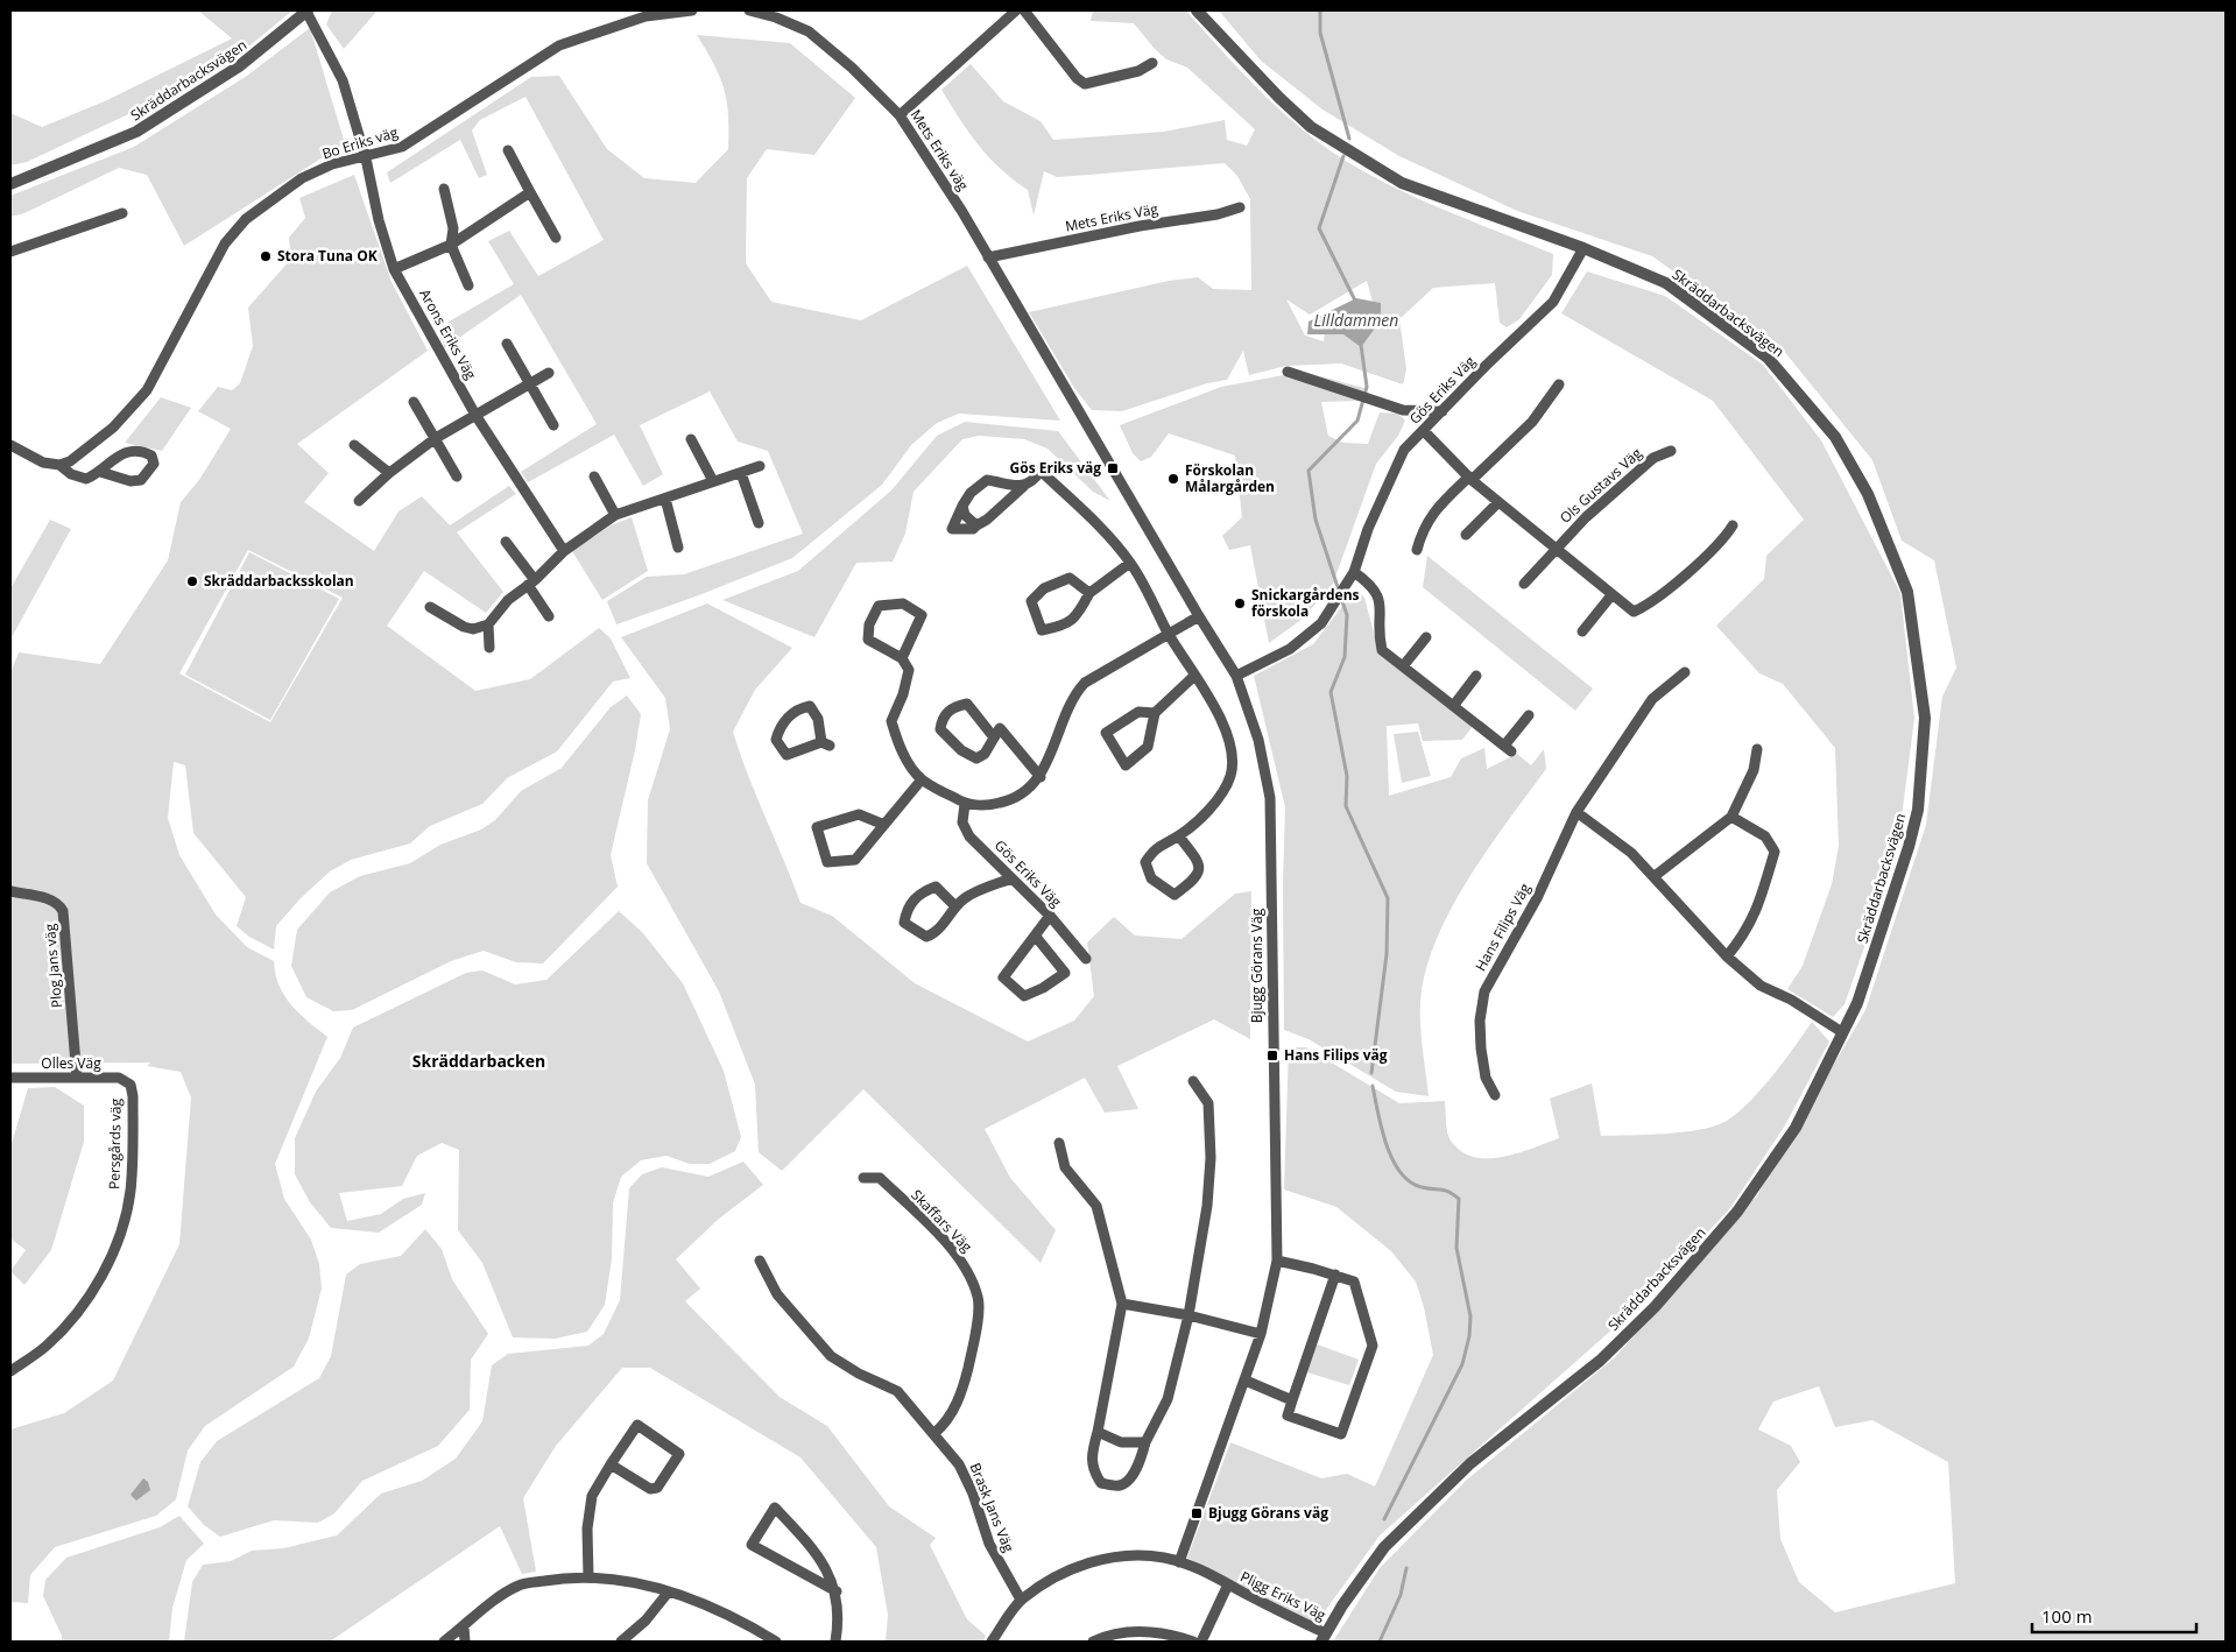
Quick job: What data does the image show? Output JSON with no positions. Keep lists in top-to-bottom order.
{
  "streets": {
    "street": [
      "Skräddarbacksvägen",
      "Bo Eriks väg",
      "Mets Eriks väg",
      "Mets Eriks Väg",
      "Arons Eriks Väg",
      "Gös Eriks Väg",
      "Ols Gustavs Väg",
      "Hans Filips Väg",
      "Plog Jans väg",
      "Bjugg Görans Väg",
      "Olles Väg",
      "Persgårds väg",
      "Skaffars Väg",
      "Brask Jans Väg",
      "Pligg Eriks Väg"
    ]
  },
  "crossings": [
    ["Skräddarbacksvägen", "Arons Eriks Väg"],
    ["Skräddarbacksvägen", "Gös Eriks Väg"],
    ["Skräddarbacksvägen", "Pligg Eriks Väg"],
    ["Bo Eriks väg", "Arons Eriks Väg"],
    ["Mets Eriks väg", "Mets Eriks Väg"],
    ["Gös Eriks Väg", "Bjugg Görans Väg"],
    ["Plog Jans väg", "Olles Väg"],
    ["Bjugg Görans Väg", "Pligg Eriks Väg"],
    ["Olles Väg", "Persgårds väg"],
    ["Skaffars Väg", "Brask Jans Väg"],
    ["Brask Jans Väg", "Pligg Eriks Väg"]
  ],
  "districts": ["Skräddarbacken"],
  "water": ["Lilldammen"],
  "places": {
    "other": [
      "Stora Tuna OK",
      "Förskolan Målargården",
      "Skräddarbacksskolan",
      "Snickargårdens förskola"
    ],
    "transit": ["Gös Eriks väg", "Hans Filips väg", "Bjugg Görans väg"]
  },
  "scale_bar": "100 m"
}
